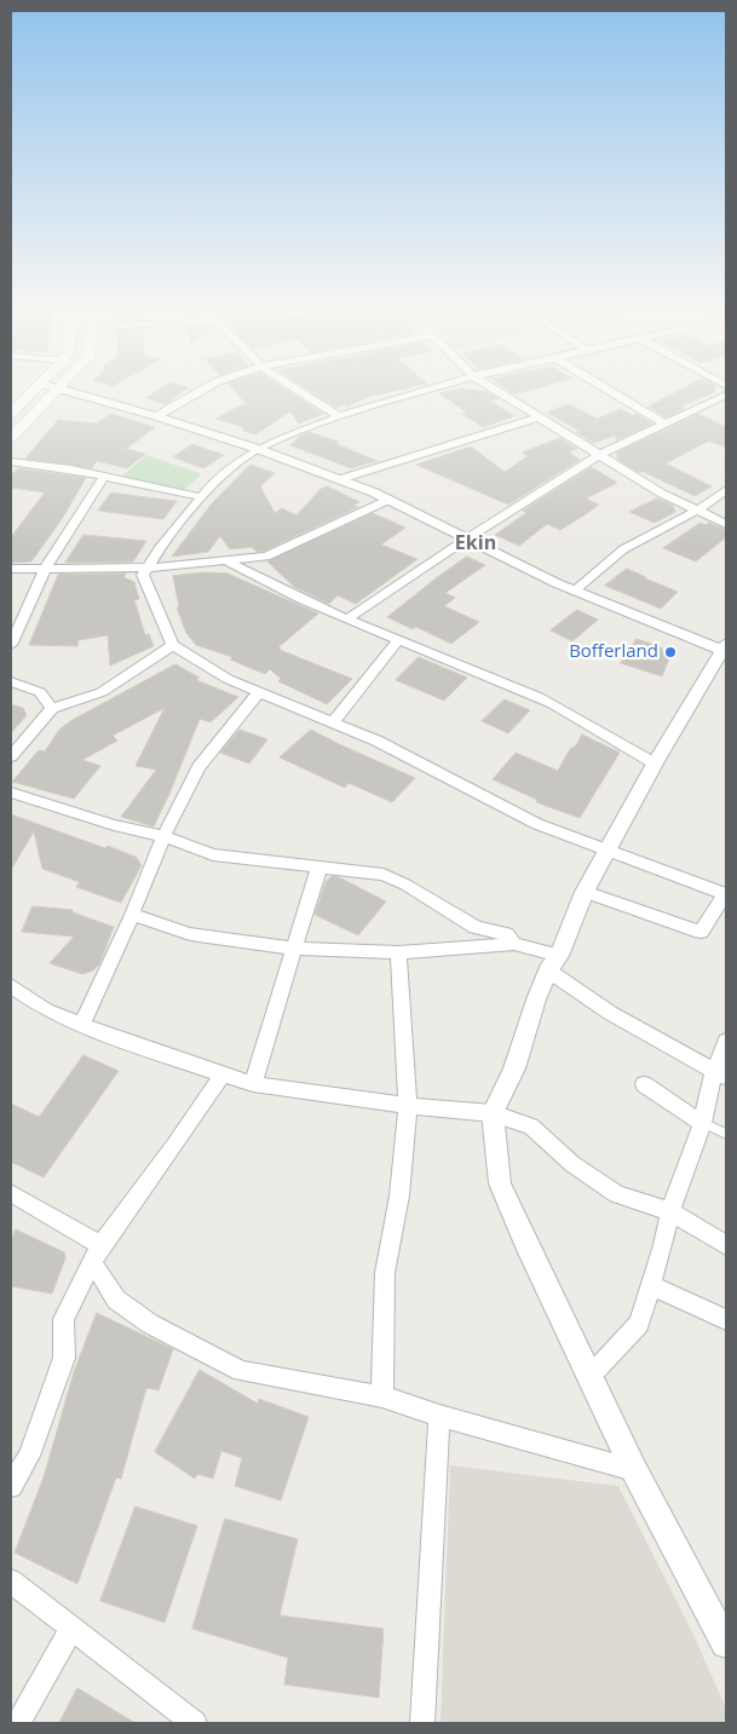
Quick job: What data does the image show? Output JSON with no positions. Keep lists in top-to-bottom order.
{
  "districts": ["Ekin"],
  "places": ["Bofferland"]
}
